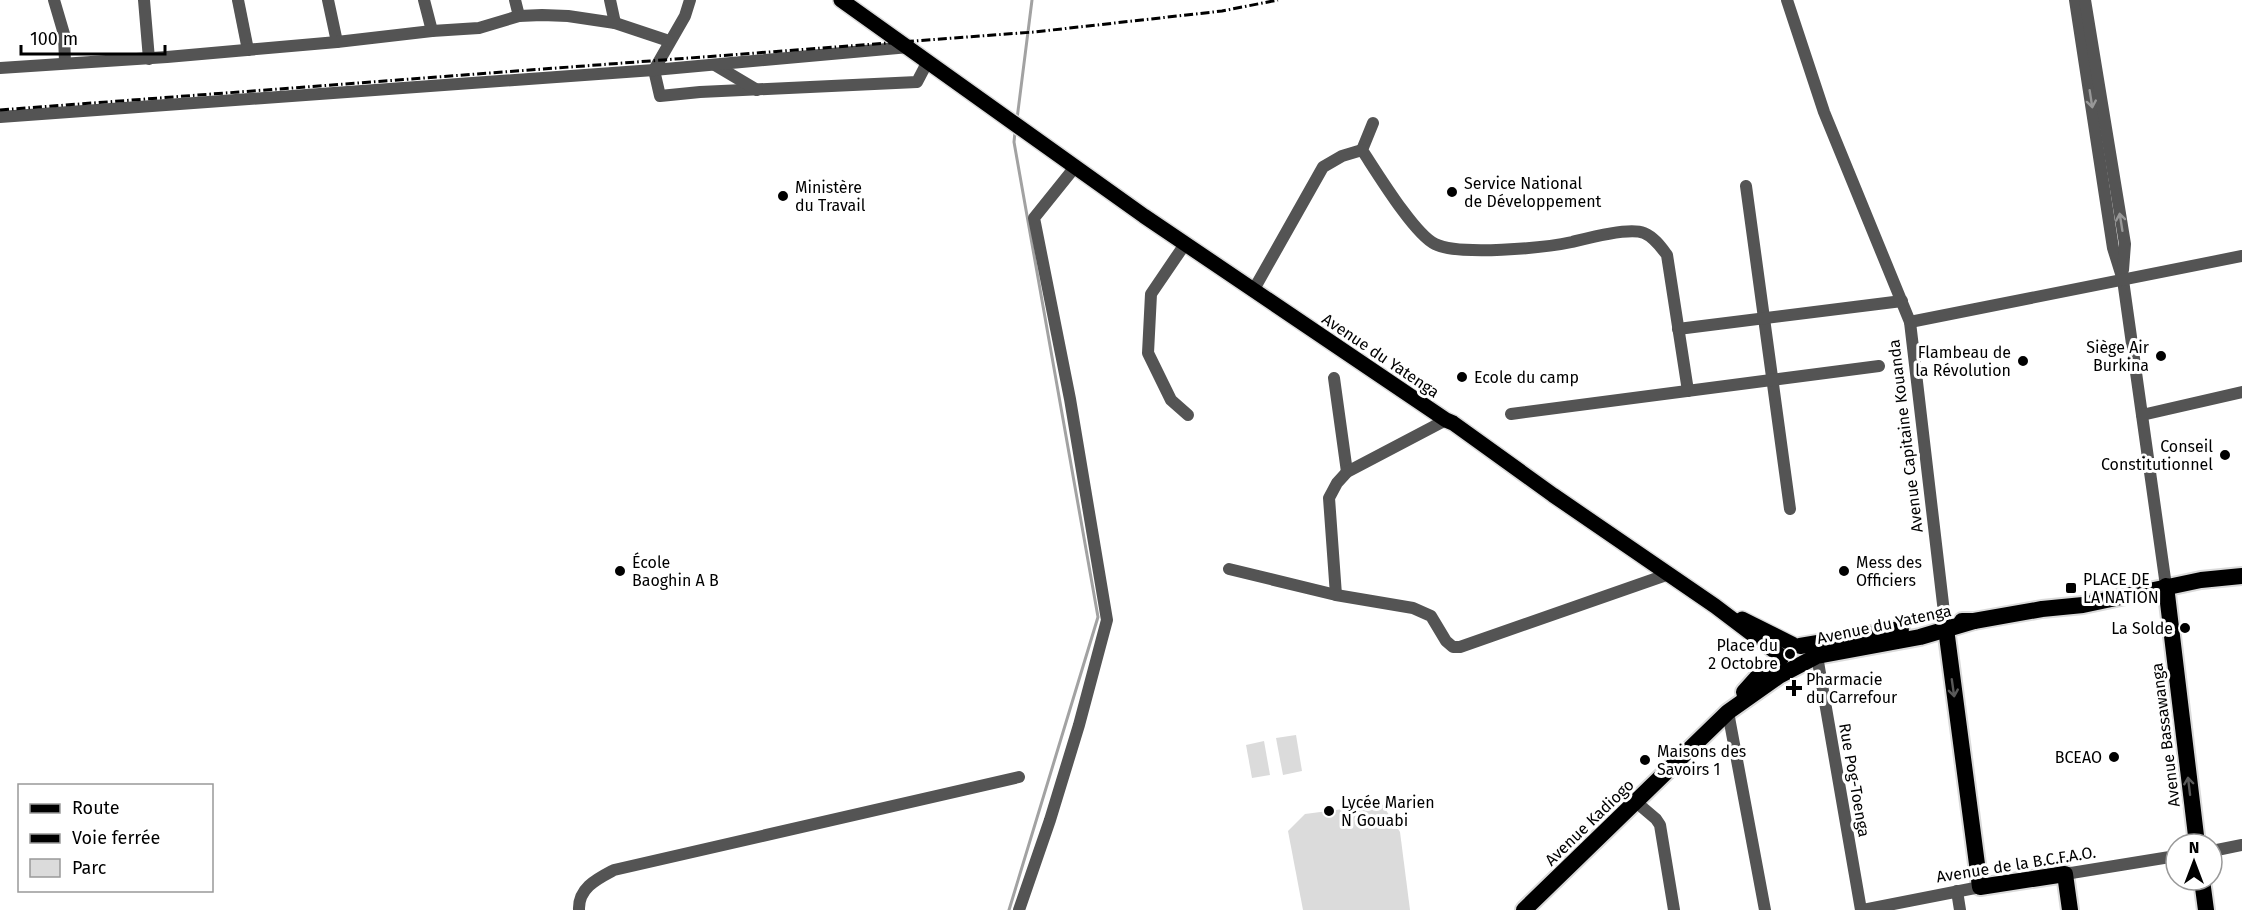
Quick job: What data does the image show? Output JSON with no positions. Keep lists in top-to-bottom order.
{
  "streets": {
    "highway": [
      "Avenue du Yatenga",
      "Avenue Capitaine Kouanda",
      "Avenue Bassawanga",
      "Avenue Kadiogo",
      "Avenue de la B.C.F.A.O."
    ],
    "street": ["Rue Pog-Toenga"]
  },
  "crossings": [
    ["Avenue du Yatenga", "Avenue Capitaine Kouanda"],
    ["Avenue du Yatenga", "Rue Pog-Toenga"],
    ["Avenue du Yatenga", "Avenue Kadiogo"],
    ["Avenue Capitaine Kouanda", "Avenue de la B.C.F.A.O."],
    ["Rue Pog-Toenga", "Avenue Kadiogo"],
    ["Rue Pog-Toenga", "Avenue de la B.C.F.A.O."]
  ],
  "one_way": ["Avenue Bassawanga"],
  "places": {
    "other": [
      "Service National de Développement",
      "Ministère du Travail",
      "Siège Air Burkina",
      "Flambeau de la Révolution",
      "Ecole du camp",
      "Conseil Constitutionnel",
      "École Baoghin A B",
      "Mess des Officiers",
      "La Solde",
      "Place du 2 Octobre",
      "BCEAO",
      "Maisons des Savoirs 1",
      "Lycée Marien N´Gouabi"
    ],
    "transit": ["PLACE DE LA NATION"],
    "health": ["Pharmacie du Carrefour"]
  },
  "legend": ["Route", "Voie ferrée", "Parc"],
  "scale_bar": "100 m",
  "north": "top"
}
